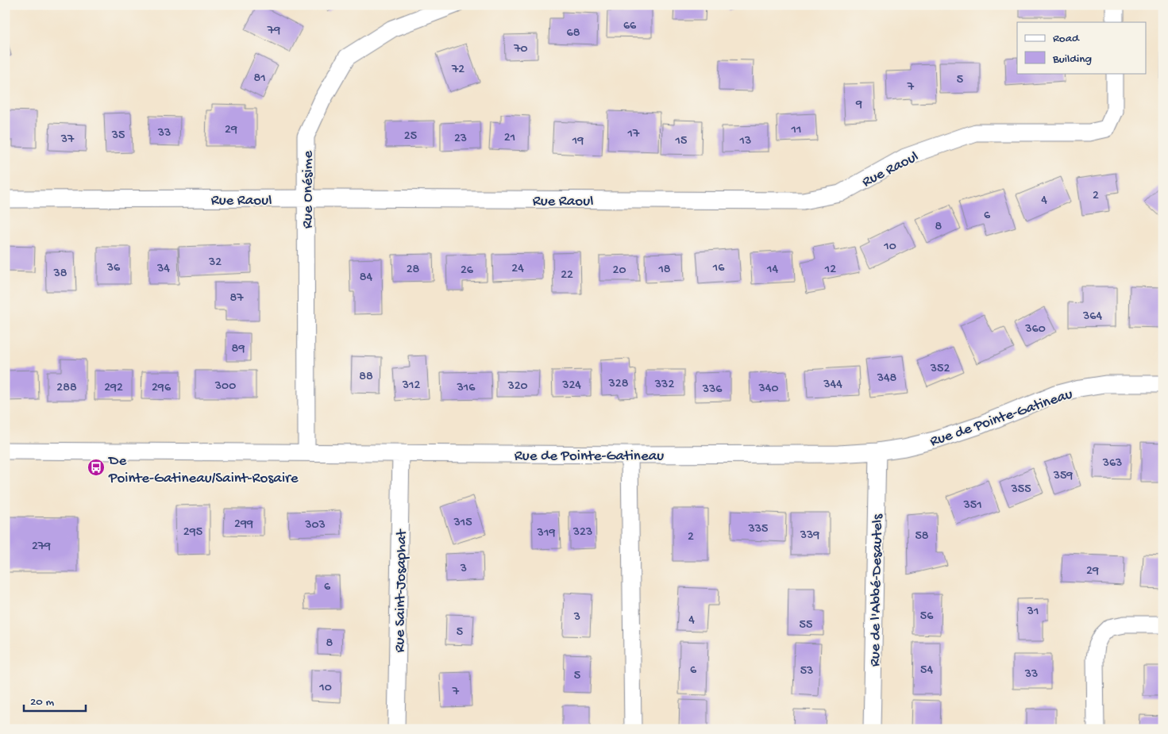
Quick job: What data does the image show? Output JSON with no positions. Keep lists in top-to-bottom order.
{
  "streets": {
    "street": [
      "Rue Raoul",
      "Rue Onésime",
      "Rue de Pointe-Gatineau",
      "Rue de l'Abbé-Desautels",
      "Rue Saint-Josaphat"
    ]
  },
  "crossings": [
    ["Rue Raoul", "Rue Onésime"],
    ["Rue Onésime", "Rue de Pointe-Gatineau"],
    ["Rue de Pointe-Gatineau", "Rue de l'Abbé-Desautels"],
    ["Rue de Pointe-Gatineau", "Rue Saint-Josaphat"]
  ],
  "places": {
    "bus stop": ["De Pointe-Gatineau/Saint-Rosaire"]
  },
  "house_numbers": [
    "66",
    "79",
    "68",
    "70",
    "72",
    "81",
    "5",
    "7",
    "9",
    "29",
    "11",
    "33",
    "17",
    "35",
    "25",
    "21",
    "23",
    "37",
    "19",
    "15",
    "13",
    "2",
    "4",
    "6",
    "8",
    "10",
    "32",
    "36",
    "16",
    "34",
    "24",
    "28",
    "18",
    "14",
    "12",
    "26",
    "20",
    "38",
    "22",
    "84",
    "87",
    "364",
    "360",
    "89",
    "352",
    "88",
    "348",
    "328",
    "332",
    "344",
    "312",
    "324",
    "300",
    "320",
    "288",
    "292",
    "296",
    "316",
    "340",
    "336",
    "363",
    "359",
    "355",
    "351",
    "315",
    "299",
    "303",
    "335",
    "295",
    "323",
    "319",
    "339",
    "58",
    "2",
    "279",
    "3",
    "29",
    "6",
    "31",
    "56",
    "3",
    "4",
    "55",
    "5",
    "8",
    "6",
    "54",
    "53",
    "33",
    "5",
    "10",
    "7"
  ],
  "legend": ["Road", "Building"],
  "scale_bar": "20 m"
}
